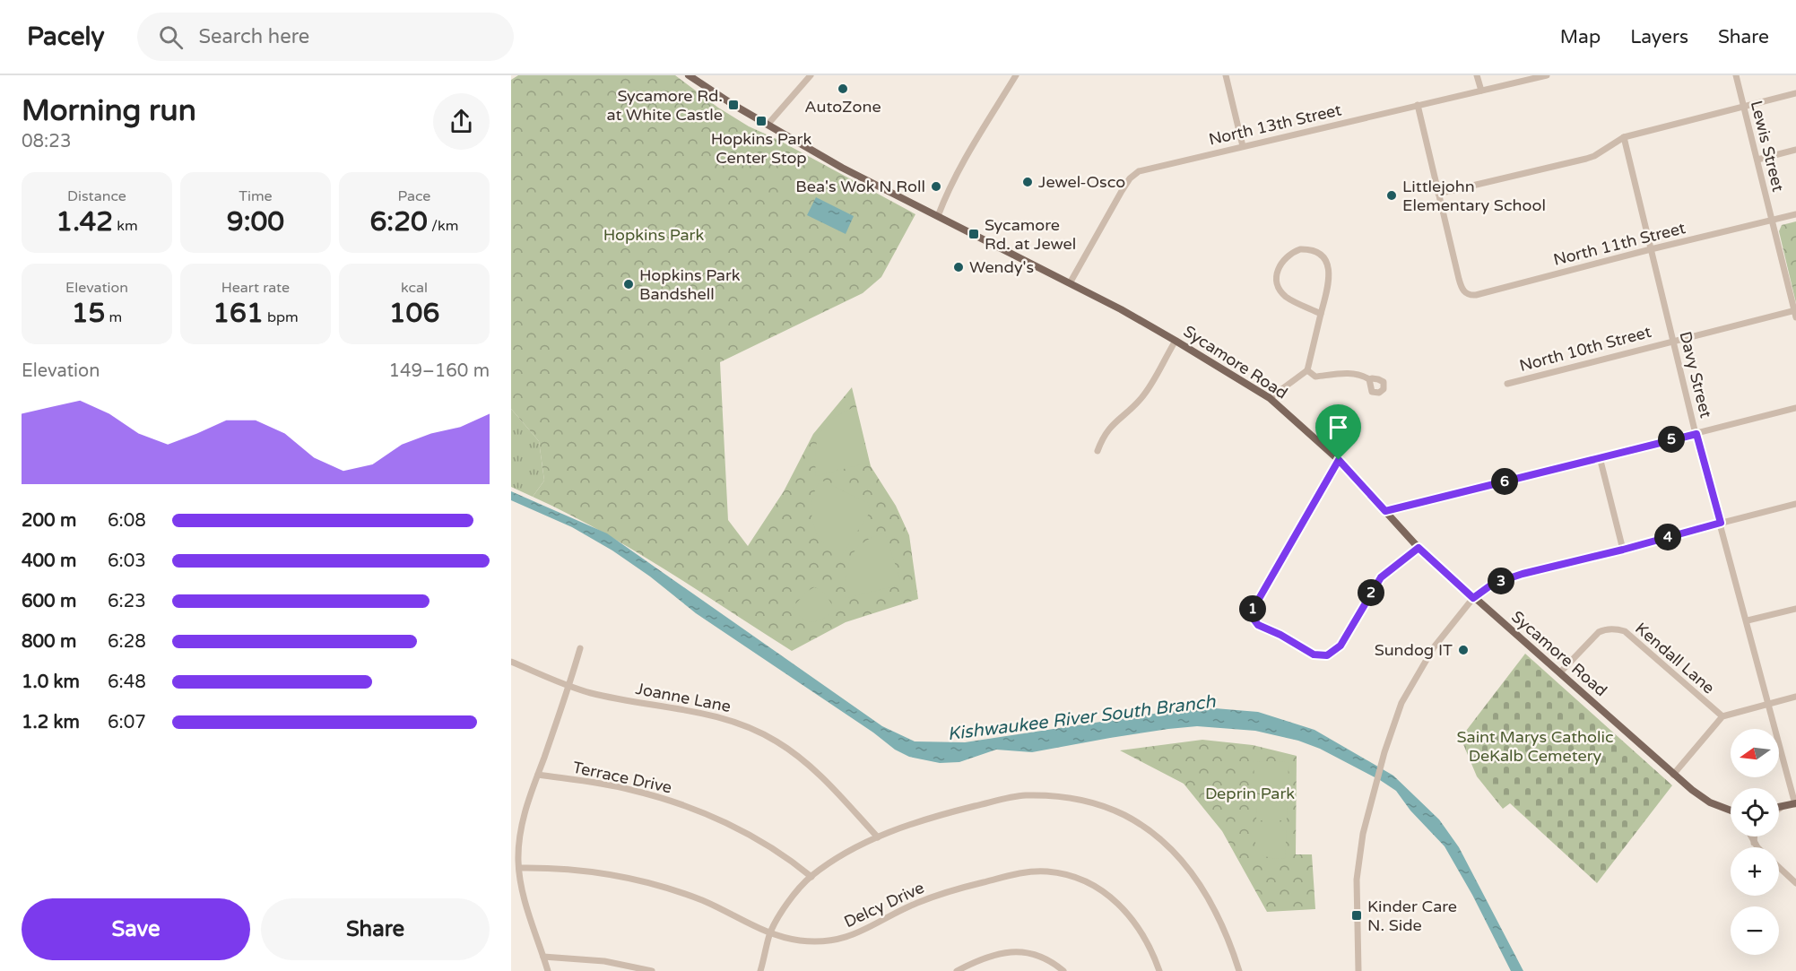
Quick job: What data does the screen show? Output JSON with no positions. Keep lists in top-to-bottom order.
{
  "streets": {
    "main road": ["Sycamore Road"],
    "street": [
      "North 13th Street",
      "Lewis Street",
      "North 11th Street",
      "North 10th Street",
      "Davy Street",
      "Kendall Lane",
      "Joanne Lane",
      "Terrace Drive",
      "Delcy Drive"
    ]
  },
  "crossings": [
    ["North 13th Street", "Sycamore Road"],
    ["Lewis Street", "North 11th Street"],
    ["Lewis Street", "North 10th Street"],
    ["North 11th Street", "Davy Street"],
    ["North 10th Street", "Davy Street"],
    ["Sycamore Road", "Kendall Lane"]
  ],
  "water": ["Kishwaukee River South Branch"],
  "parks": ["Hopkins Park", "Saint Marys Catholic DeKalb Cemetery", "Deprin Park"],
  "places": {
    "other": [
      "AutoZone",
      "Jewel-Osco",
      "Bea's Wok N Roll",
      "Littlejohn Elementary School",
      "Wendy's",
      "Hopkins Park Bandshell",
      "Sundog IT"
    ],
    "transit": [
      "Sycamore Rd. at White Castle",
      "Hopkins Park Center Stop",
      "Sycamore Rd. at Jewel",
      "Kinder Care N. Side"
    ]
  },
  "north": "left",
  "page": {
    "header": "Pacely",
    "search": "Search here",
    "nav": ["Map", "Layers", "Share"],
    "heading": ["Morning run", "08:23"],
    "stats": [
      ["Distance", "1.42 km"],
      ["Time", "9:00"],
      ["Pace", "6:20 /km"],
      ["Elevation", "15 m"],
      ["Heart rate", "161 bpm"],
      ["kcal", "106"]
    ],
    "chart": ["Elevation", "149–160 m"],
    "pins": [
      "5",
      "6",
      "4",
      "3",
      "2",
      "1"
    ],
    "list": [
      {
        "name": "200 m",
        "note": "6:08"
      },
      {
        "name": "400 m",
        "note": "6:03"
      },
      {
        "name": "600 m",
        "note": "6:23"
      },
      {
        "name": "800 m",
        "note": "6:28"
      },
      {
        "name": "1.0 km",
        "note": "6:48"
      },
      {
        "name": "1.2 km",
        "note": "6:07"
      }
    ],
    "map_buttons": ["+", "−"],
    "buttons": ["Save", "Share"]
  }
}
